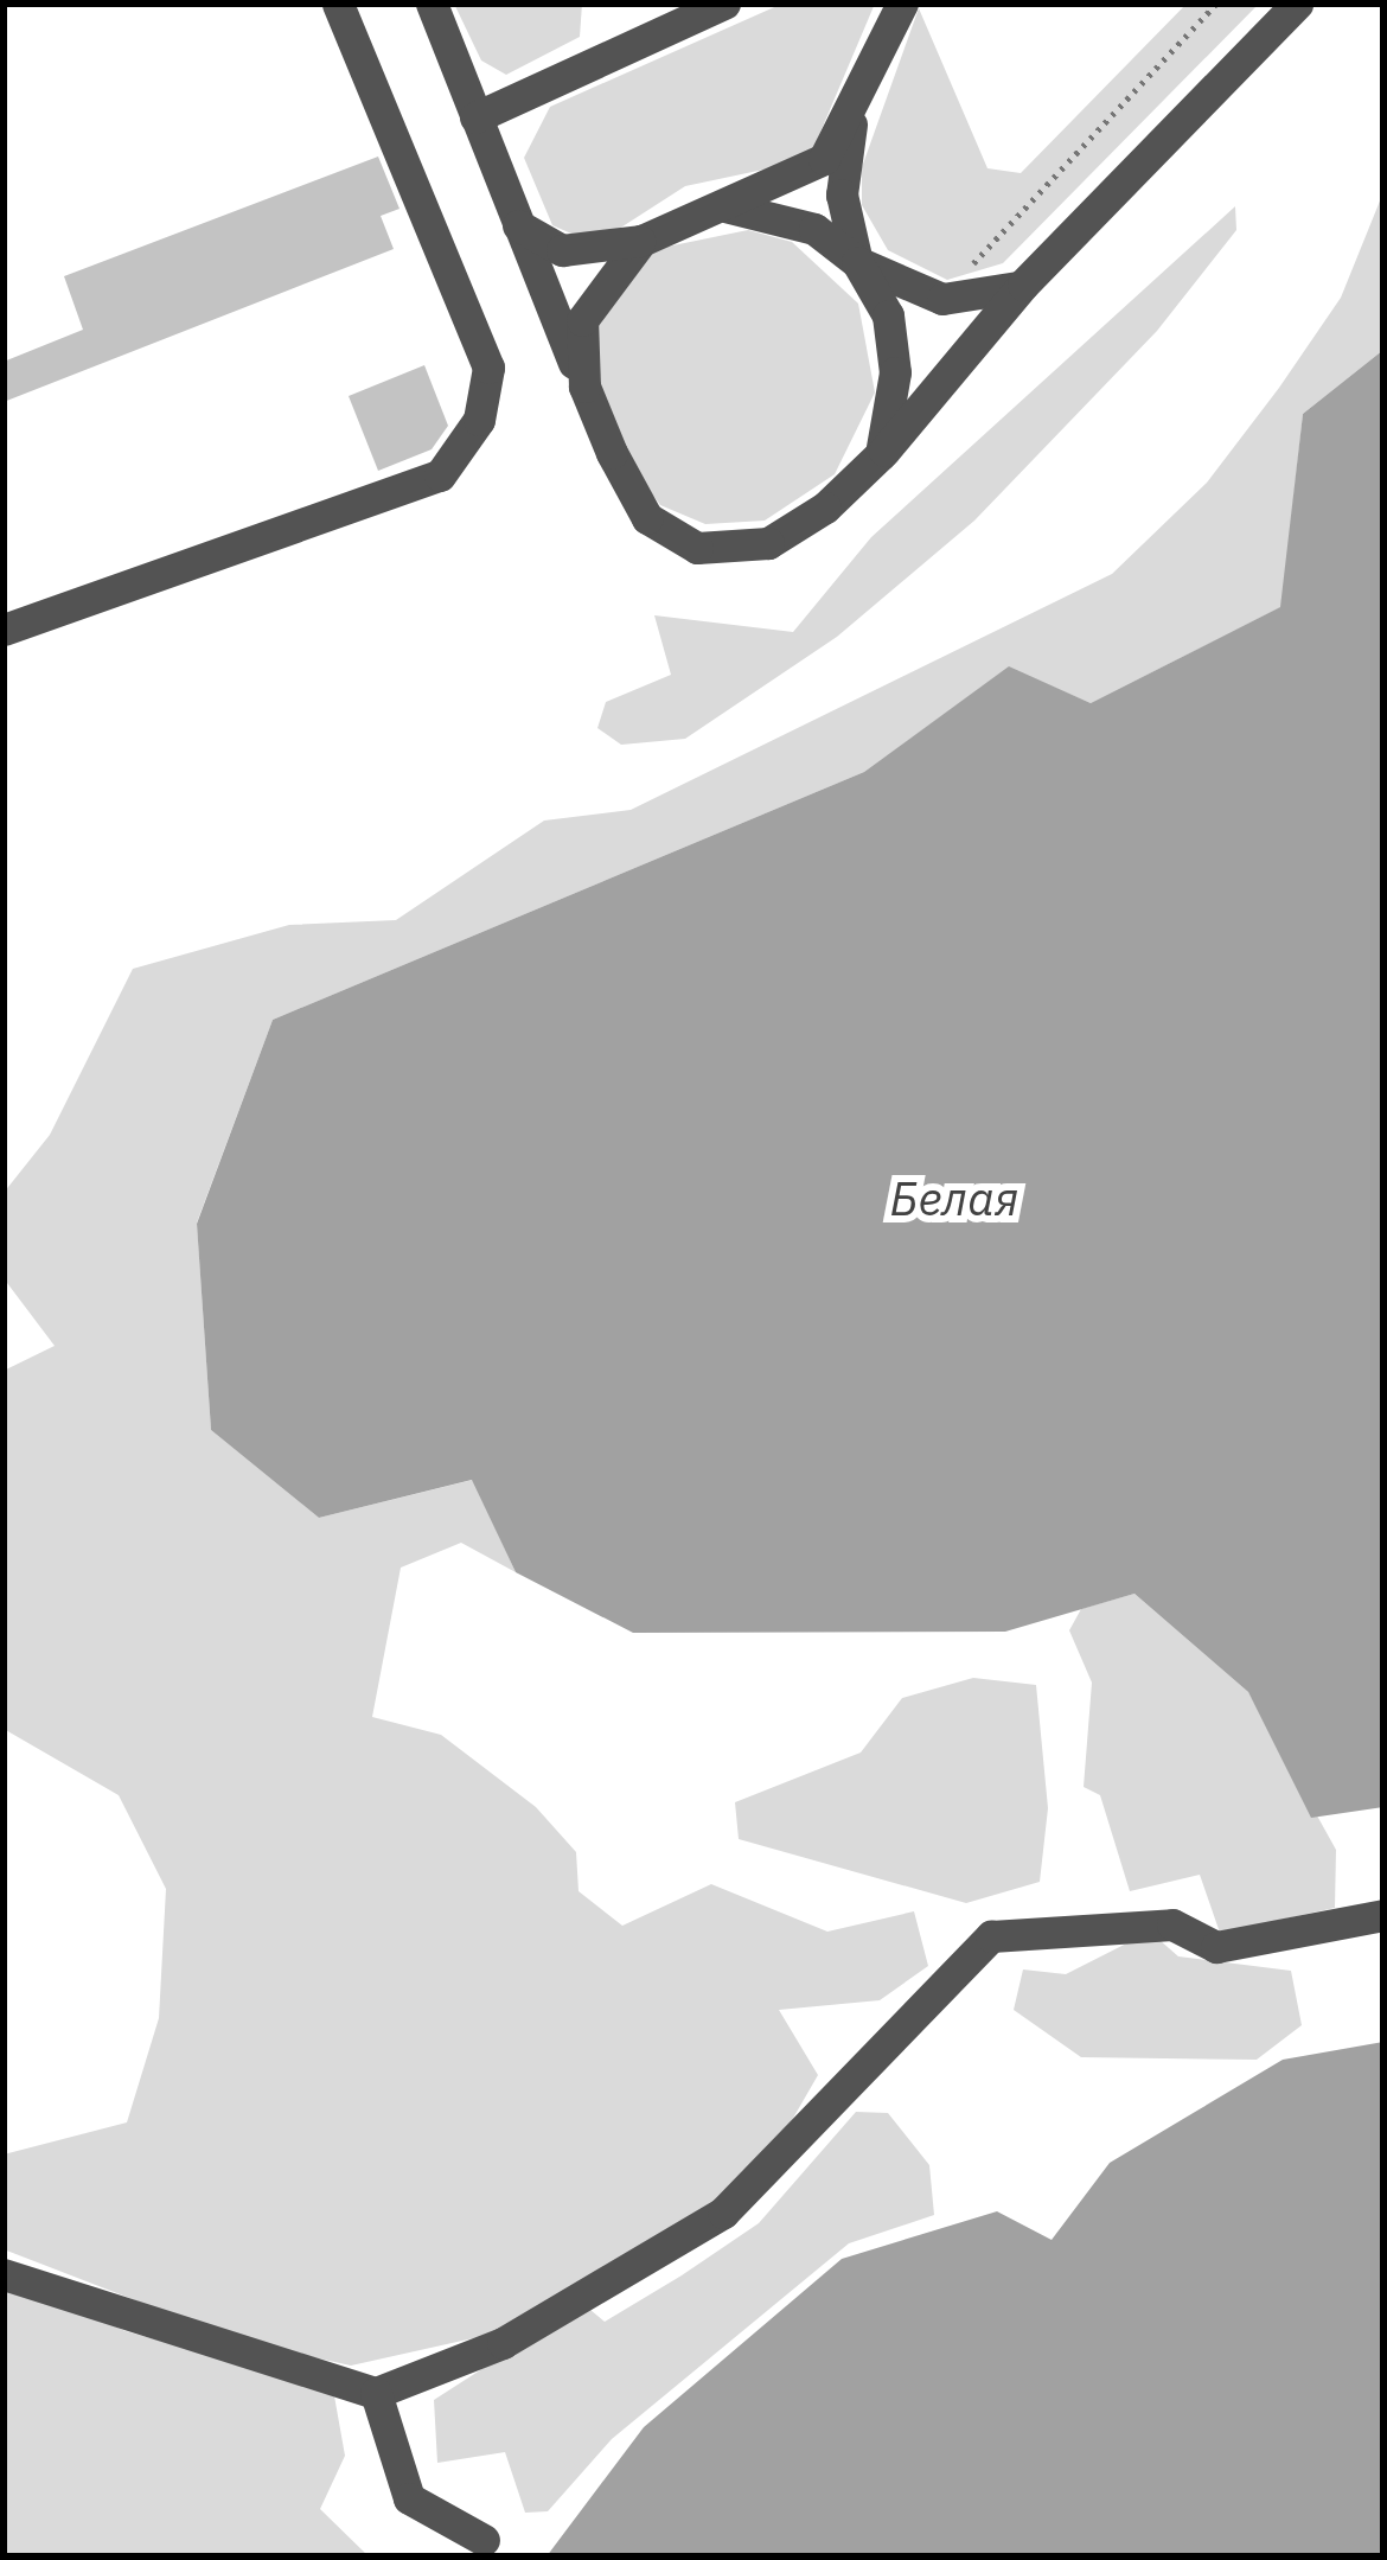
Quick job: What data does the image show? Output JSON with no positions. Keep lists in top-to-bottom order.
{
  "water": ["Белая"]
}
